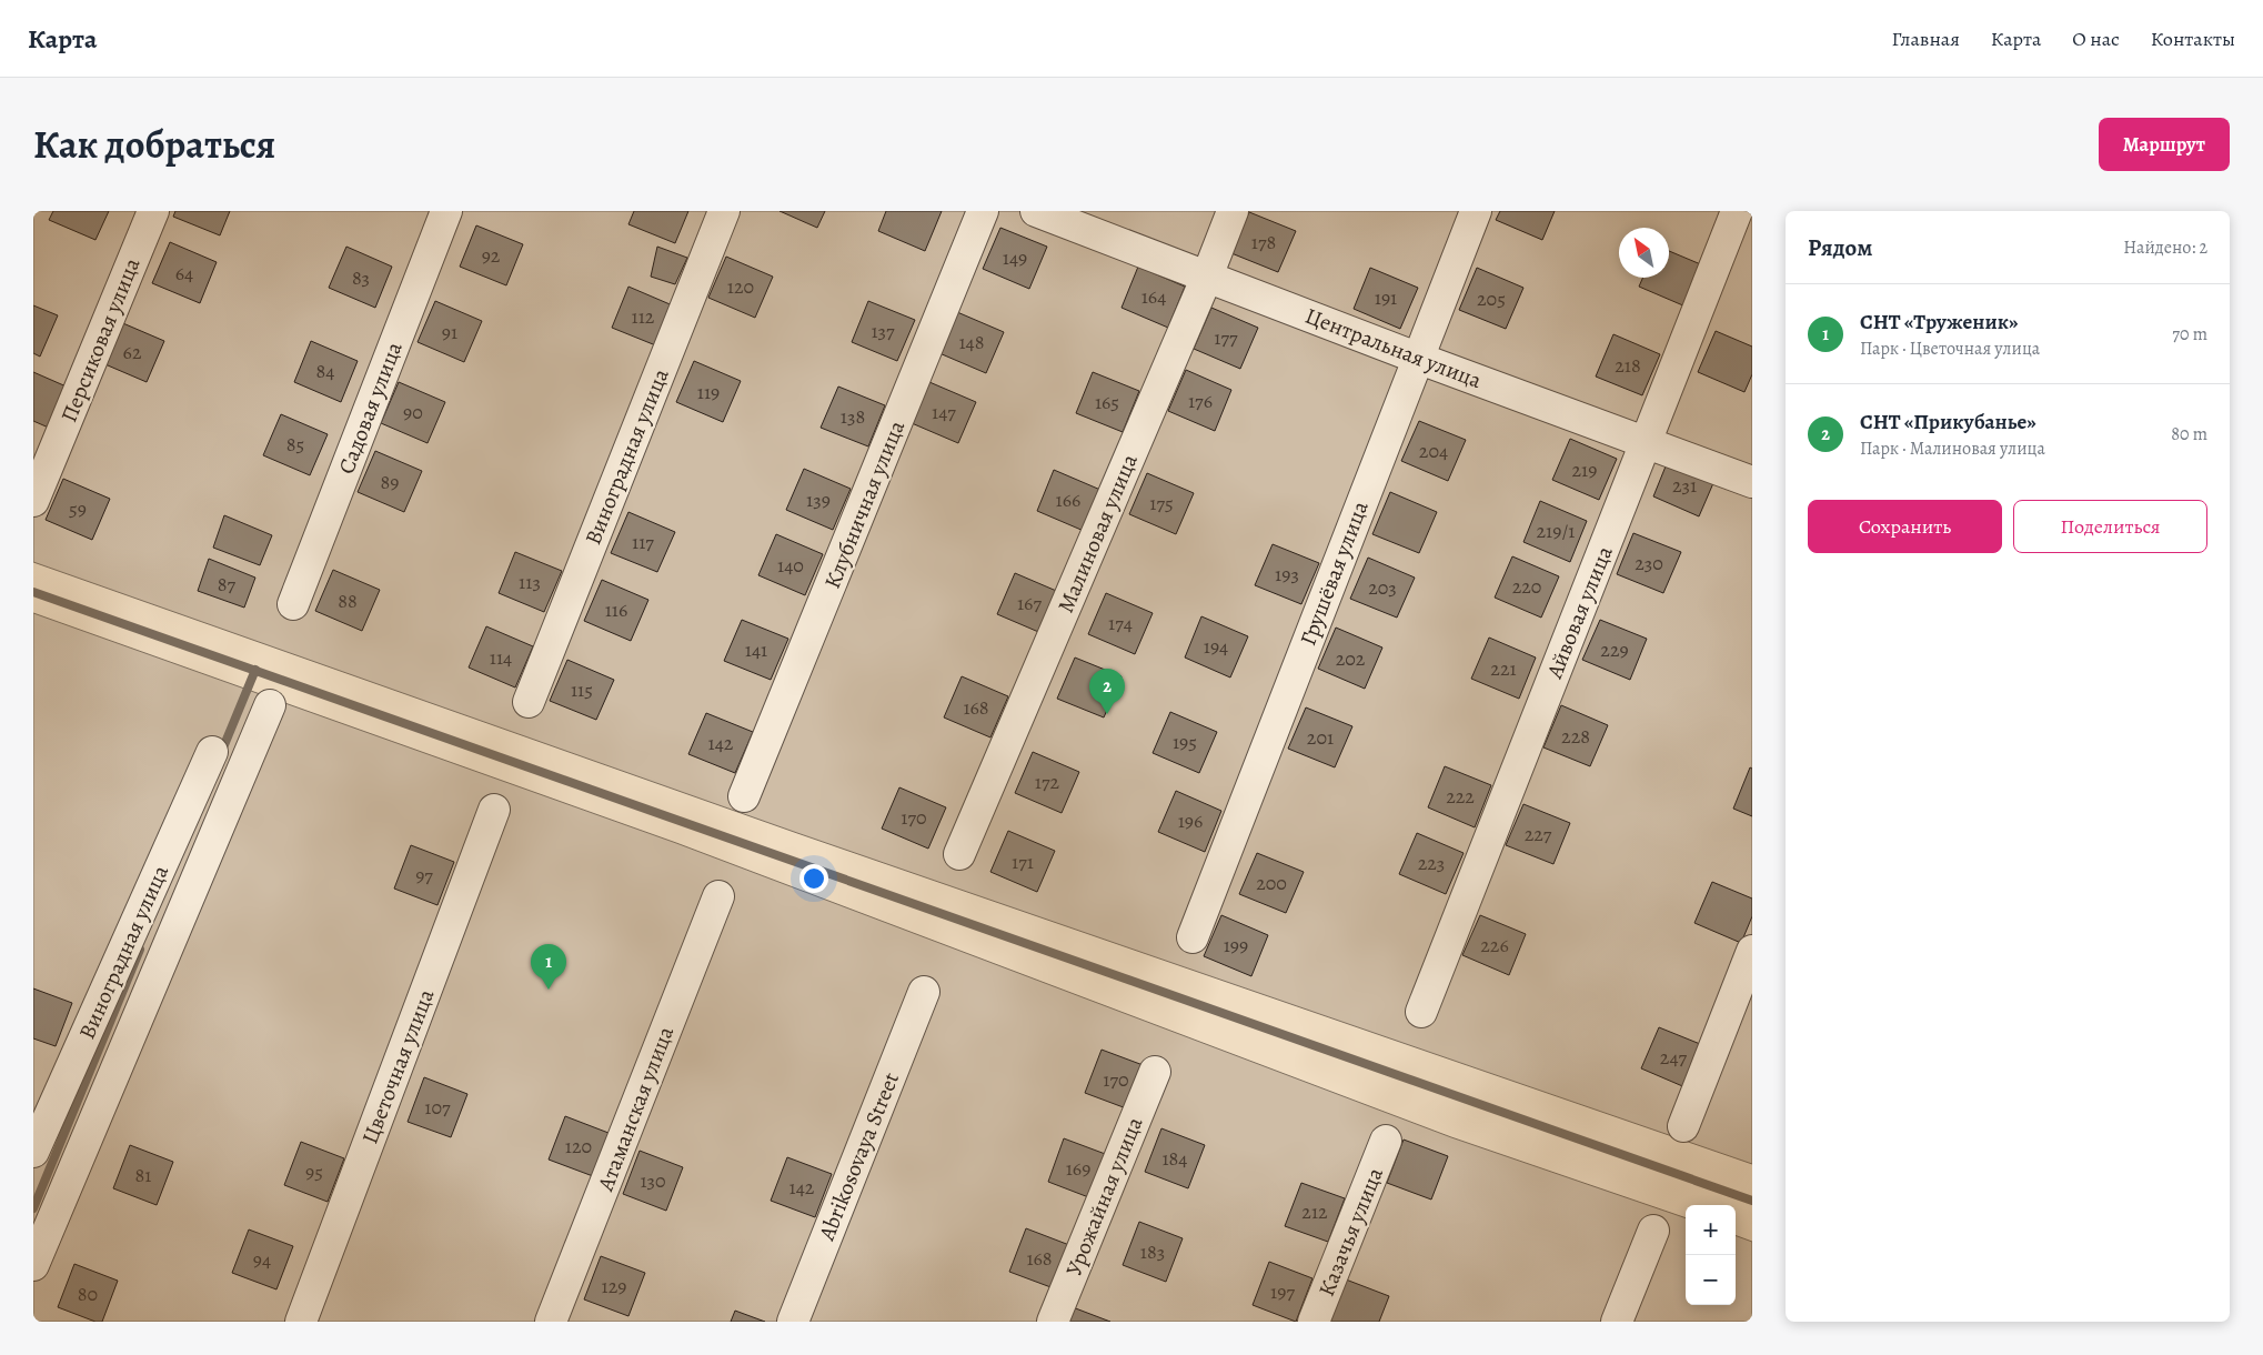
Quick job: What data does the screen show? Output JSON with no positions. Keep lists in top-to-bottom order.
{
  "streets": {
    "street": [
      "Персиковая улица",
      "Центральная улица",
      "Садовая улица",
      "Виноградная улица",
      "Клубничная улица",
      "Малиновая улица",
      "Грушёвая улица",
      "Айвовая улица",
      "Цветочная улица",
      "Атаманская улица",
      "Abrikosovaya Street",
      "Урожайная улица",
      "Казачья улица"
    ]
  },
  "crossings": [
    ["Центральная улица", "Малиновая улица"],
    ["Центральная улица", "Грушёвая улица"],
    ["Центральная улица", "Айвовая улица"]
  ],
  "house_numbers": [
    "178",
    "92",
    "149",
    "64",
    "83",
    "120",
    "164",
    "191",
    "205",
    "112",
    "137",
    "91",
    "177",
    "148",
    "62",
    "218",
    "84",
    "119",
    "176",
    "165",
    "90",
    "147",
    "138",
    "85",
    "204",
    "219",
    "89",
    "231",
    "139",
    "166",
    "175",
    "59",
    "219/1",
    "117",
    "230",
    "140",
    "193",
    "113",
    "87",
    "220",
    "203",
    "88",
    "167",
    "116",
    "174",
    "194",
    "141",
    "229",
    "114",
    "202",
    "221",
    "115",
    "168",
    "228",
    "201",
    "195",
    "142",
    "172",
    "222",
    "170",
    "196",
    "227",
    "171",
    "223",
    "97",
    "200",
    "199",
    "226",
    "247",
    "170",
    "107",
    "120",
    "184",
    "169",
    "95",
    "81",
    "130",
    "142",
    "212",
    "183",
    "168",
    "94",
    "129",
    "197",
    "80"
  ],
  "north": "top left",
  "page": {
    "header": "Карта",
    "nav": [
      "Главная",
      "Карта",
      "О нас",
      "Контакты"
    ],
    "title": "Как добраться",
    "buttons": [
      "Маршрут",
      ["Сохранить", "Поделиться"]
    ],
    "heading": ["Рядом", "Найдено: 2"],
    "list": [
      {
        "mark": "1",
        "name": "СНТ «Труженик»",
        "note": "Парк · Цветочная улица",
        "value": "70 m"
      },
      {
        "mark": "2",
        "name": "СНТ «Прикубанье»",
        "note": "Парк · Малиновая улица",
        "value": "80 m"
      }
    ],
    "pins": ["2", "1"],
    "map_buttons": ["+", "−"]
  }
}
